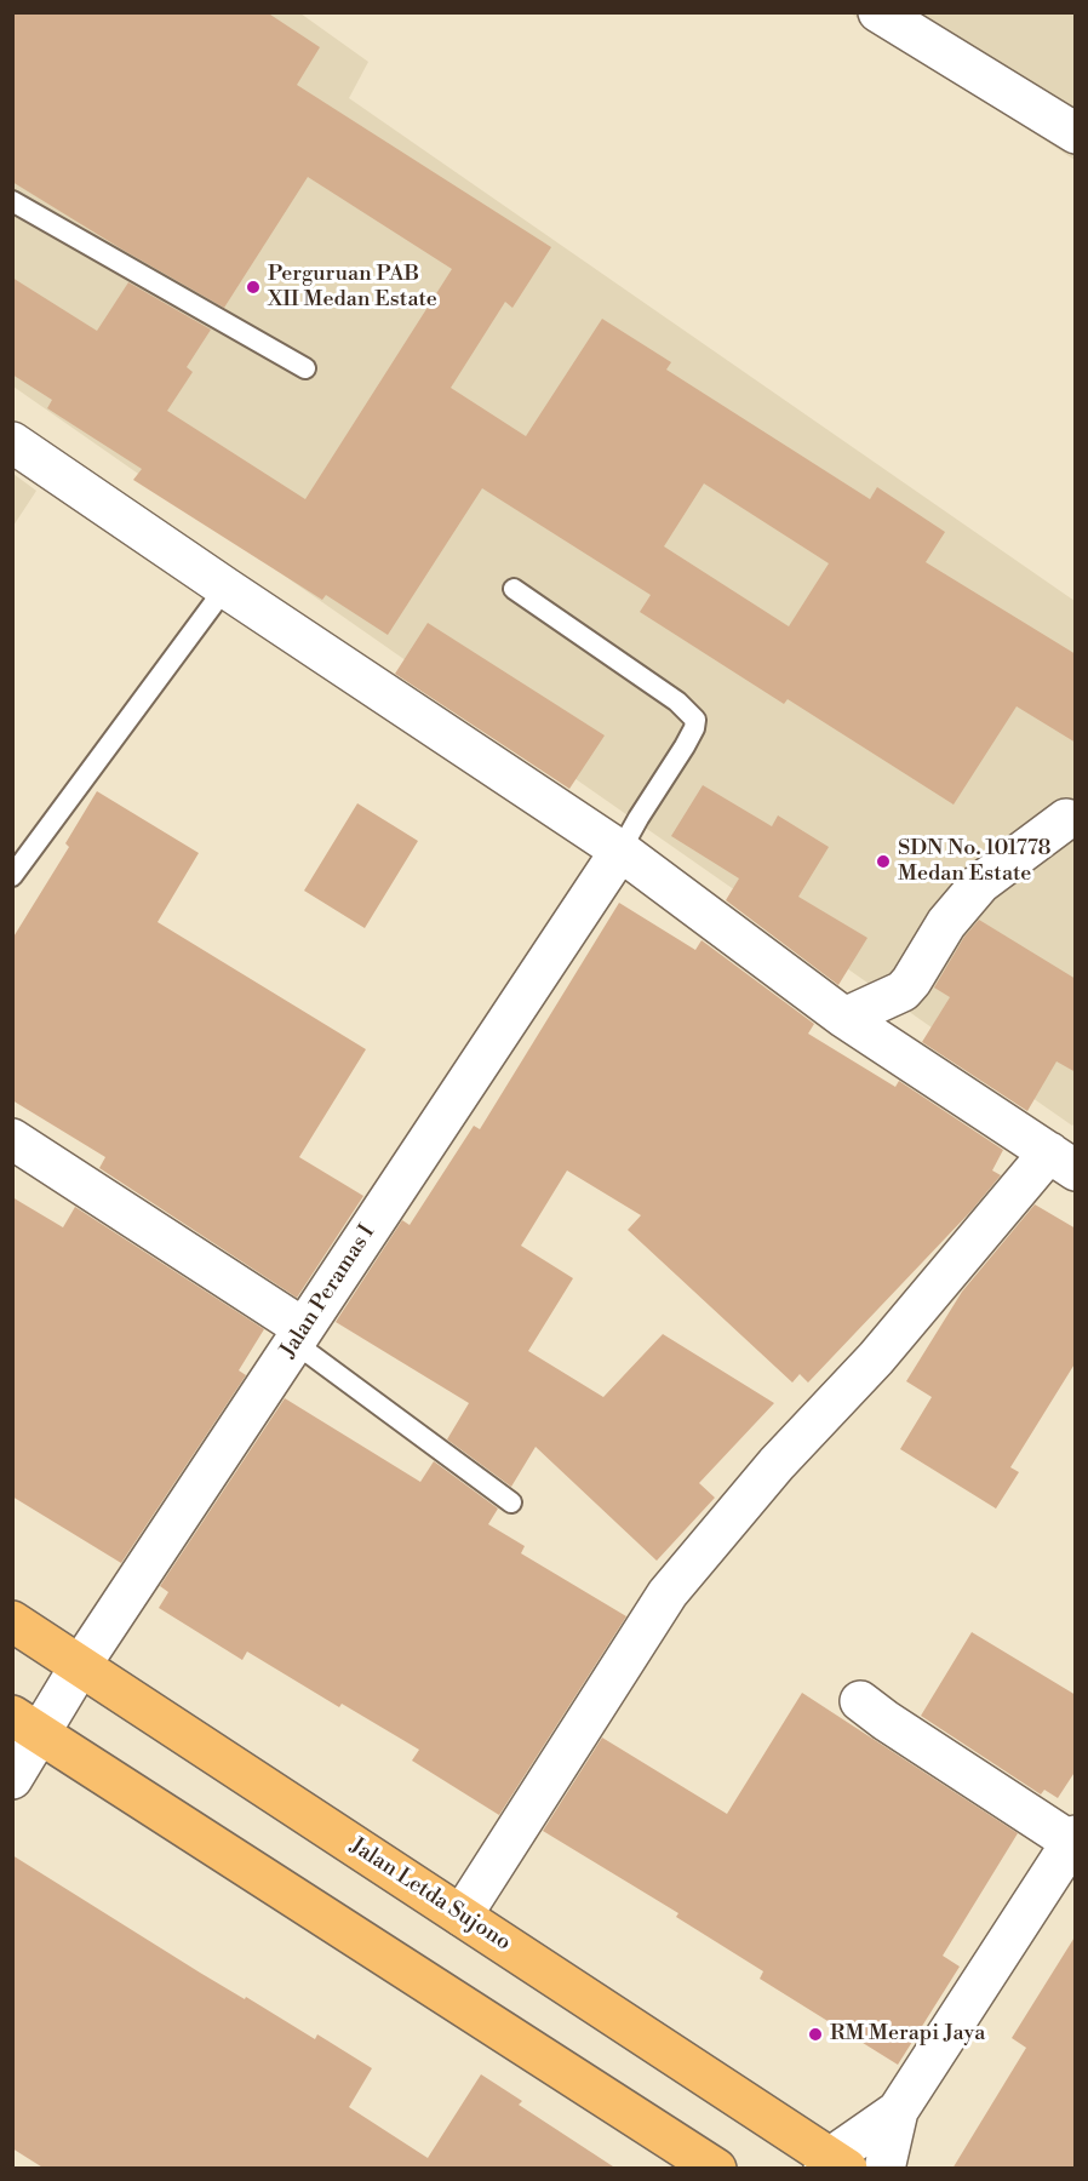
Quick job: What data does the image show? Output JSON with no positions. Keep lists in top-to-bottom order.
{
  "streets": {
    "highway": ["Jalan Letda Sujono"],
    "street": ["Jalan Peramas I"]
  },
  "crossings": [
    ["Jalan Peramas I", "Jalan Letda Sujono"]
  ],
  "places": ["Perguruan PAB XII Medan Estate", "SDN No. 101778 Medan Estate", "RM Merapi Jaya"]
}
